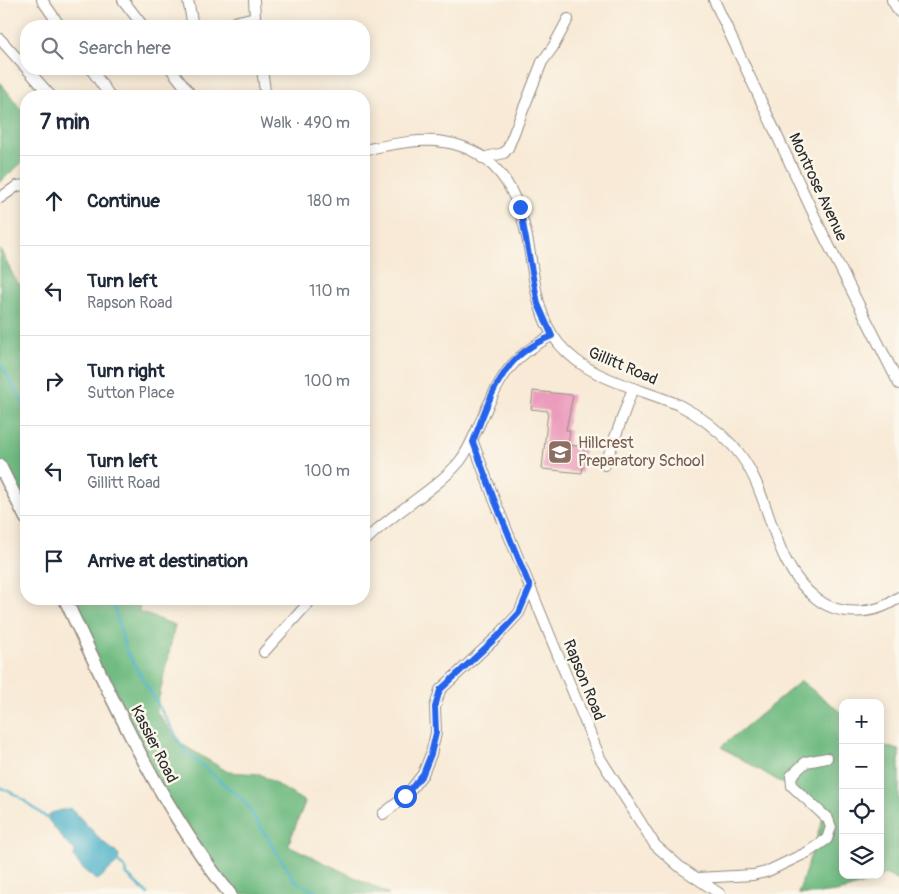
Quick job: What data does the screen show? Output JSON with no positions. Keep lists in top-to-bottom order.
{
  "streets": {
    "main road": ["Kassier Road"],
    "street": ["Montrose Avenue", "Gillitt Road", "Rapson Road"]
  },
  "places": {
    "school or university": ["Hillcrest Preparatory School"]
  },
  "page": {
    "search": "Search here",
    "heading": ["7 min", "Walk · 490 m"],
    "list": [
      ["Continue", "180 m"],
      ["Turn left", "Rapson Road", "110 m"],
      ["Turn right", "Sutton Place", "100 m"],
      ["Turn left", "Gillitt Road", "100 m"],
      "Arrive at destination"
    ],
    "map_buttons": ["+", "−"]
  }
}
